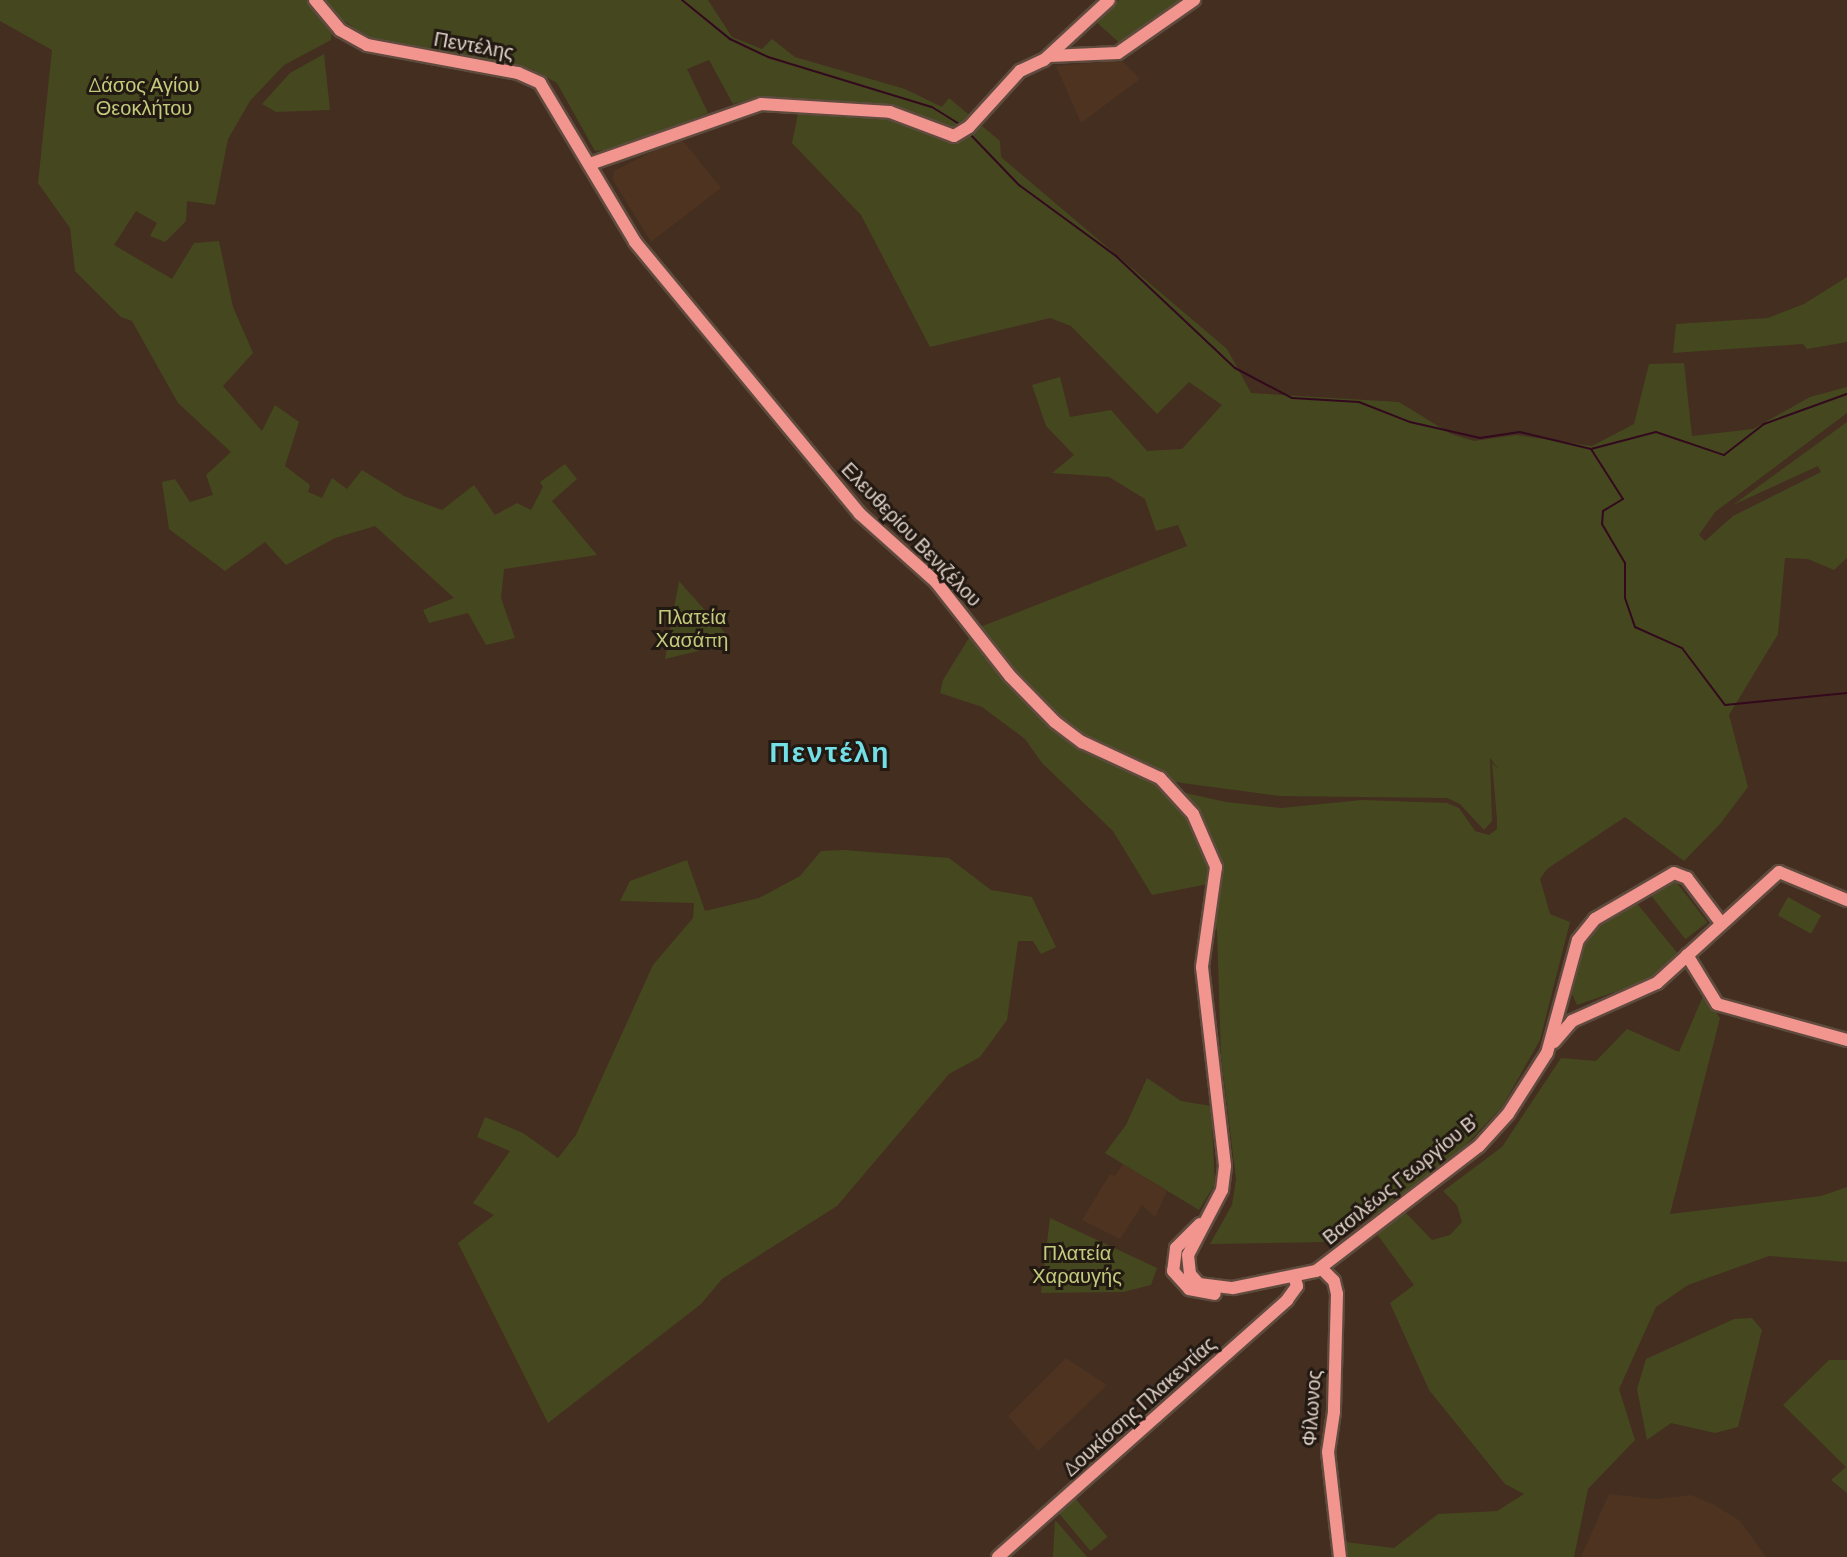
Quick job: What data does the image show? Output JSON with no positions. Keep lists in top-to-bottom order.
{
  "streets": {
    "main road": [
      "Πεντέλης",
      "Ελευθερίου Βενιζέλου",
      "Βασιλέως Γεωργίου Β'",
      "Δουκίσσης Πλακεντίας",
      "Φίλωνος"
    ]
  },
  "crossings": [
    ["Πεντέλης", "Ελευθερίου Βενιζέλου"],
    ["Ελευθερίου Βενιζέλου", "Βασιλέως Γεωργίου Β'"],
    ["Βασιλέως Γεωργίου Β'", "Δουκίσσης Πλακεντίας"],
    ["Βασιλέως Γεωργίου Β'", "Φίλωνος"]
  ],
  "districts": ["Πεντέλη"],
  "parks": ["Δάσος Αγίου Θεοκλήτου", "Πλατεία Χασάπη", "Πλατεία Χαραυγής"]
}
